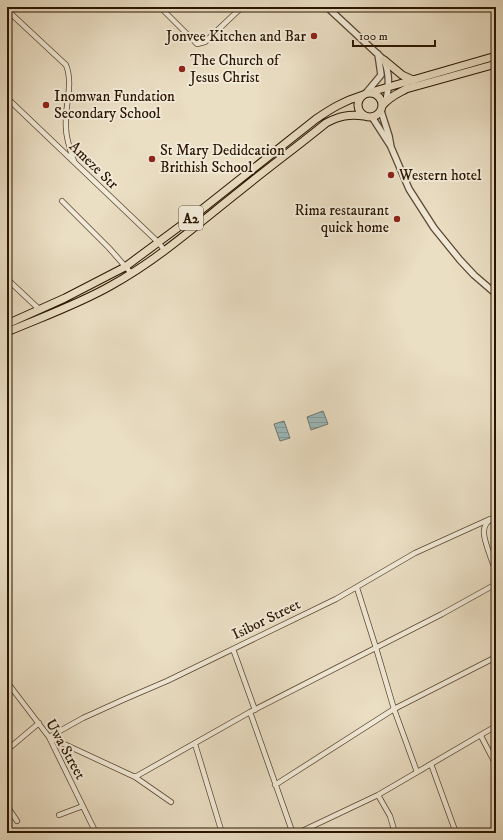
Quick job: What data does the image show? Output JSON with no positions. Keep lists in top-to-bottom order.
{
  "streets": {
    "highway": ["A2"],
    "street": ["Ameze Str", "Isibor Street", "Uwa Street"]
  },
  "crossings": [
    ["Ameze Str", "A2"],
    ["Isibor Street", "Uwa Street"]
  ],
  "places": [
    "Jonvee Kitchen and Bar",
    "The Church of Jesus Christ",
    "Inomwan Fundation Secondary School",
    "St Mary Dedidcation Brithish School",
    "Western hotel",
    "Rima restaurant quick home"
  ],
  "scale_bar": "100 m"
}
